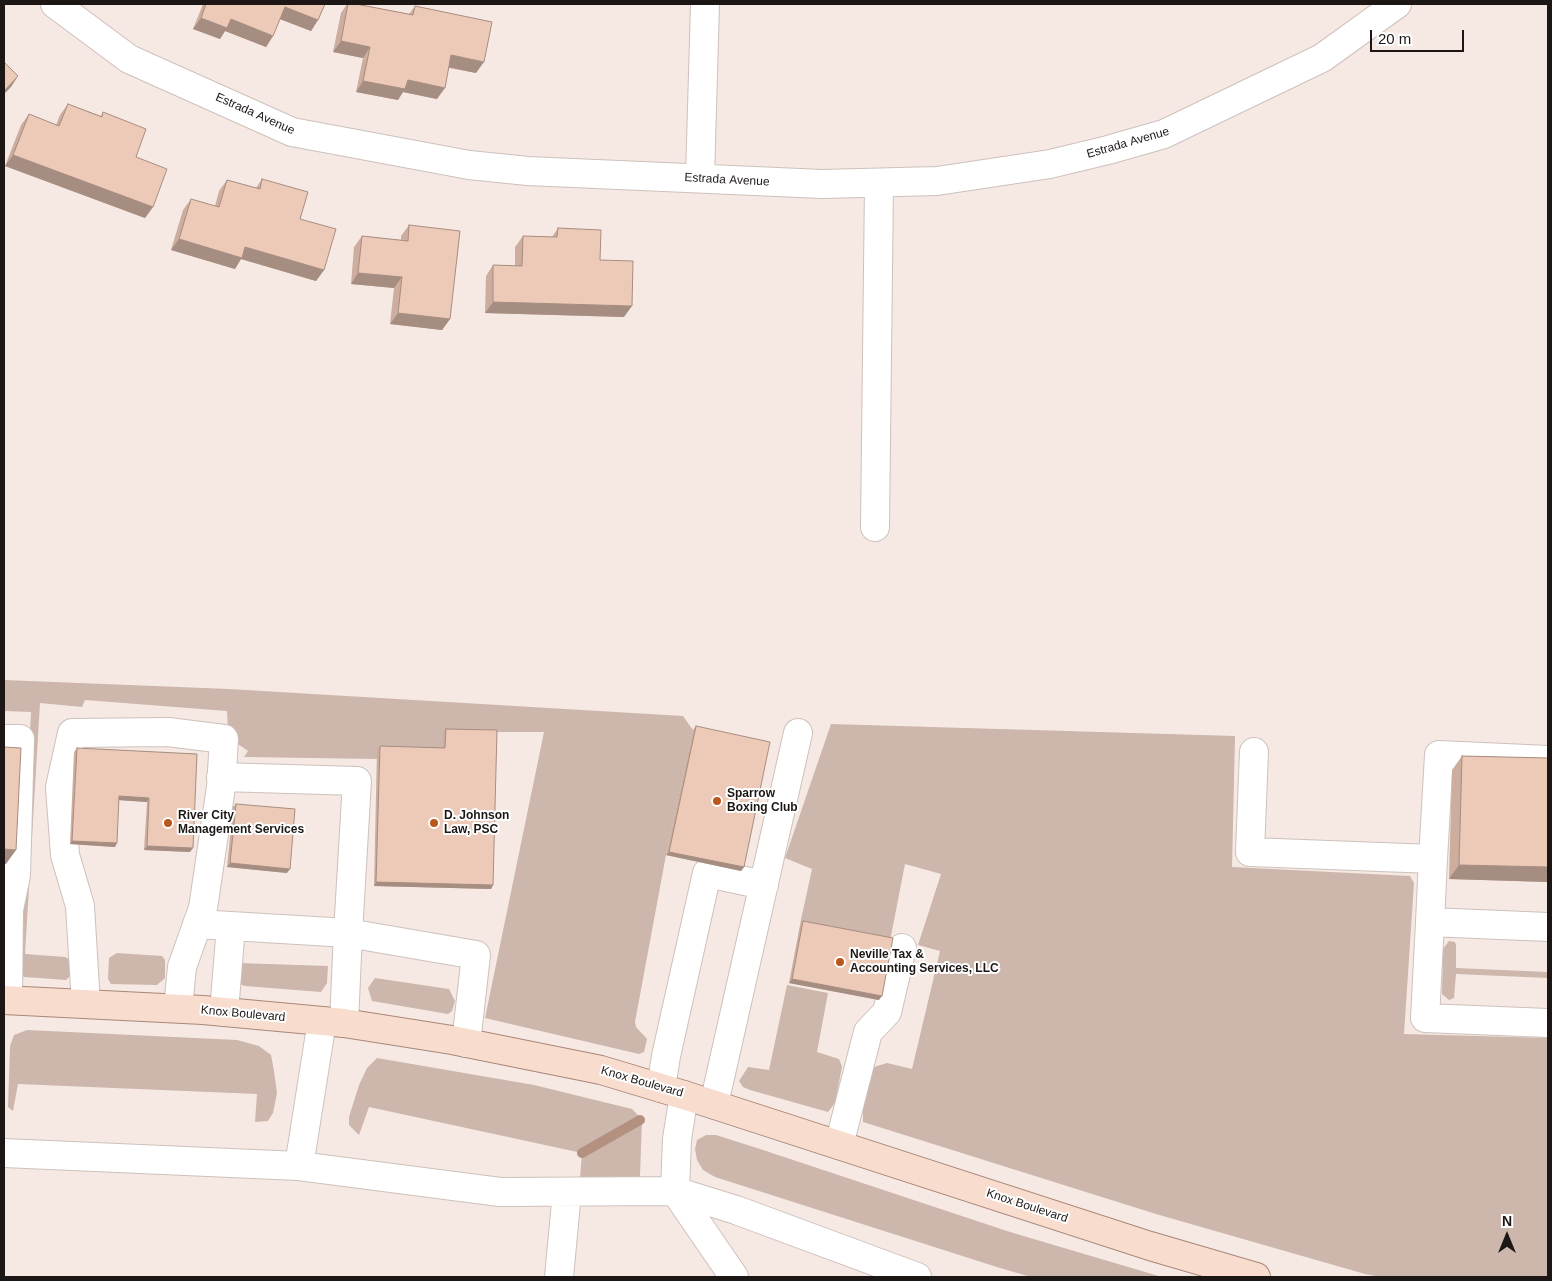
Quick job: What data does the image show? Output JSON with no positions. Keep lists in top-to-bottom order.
{
  "streets": {
    "main road": ["Knox Boulevard"],
    "street": ["Estrada Avenue"]
  },
  "places": [
    "Sparrow Boxing Club",
    "River City Management Services",
    "D. Johnson Law, PSC",
    "Neville Tax & Accounting Services, LLC"
  ],
  "scale_bar": "20 m",
  "north": "top"
}
